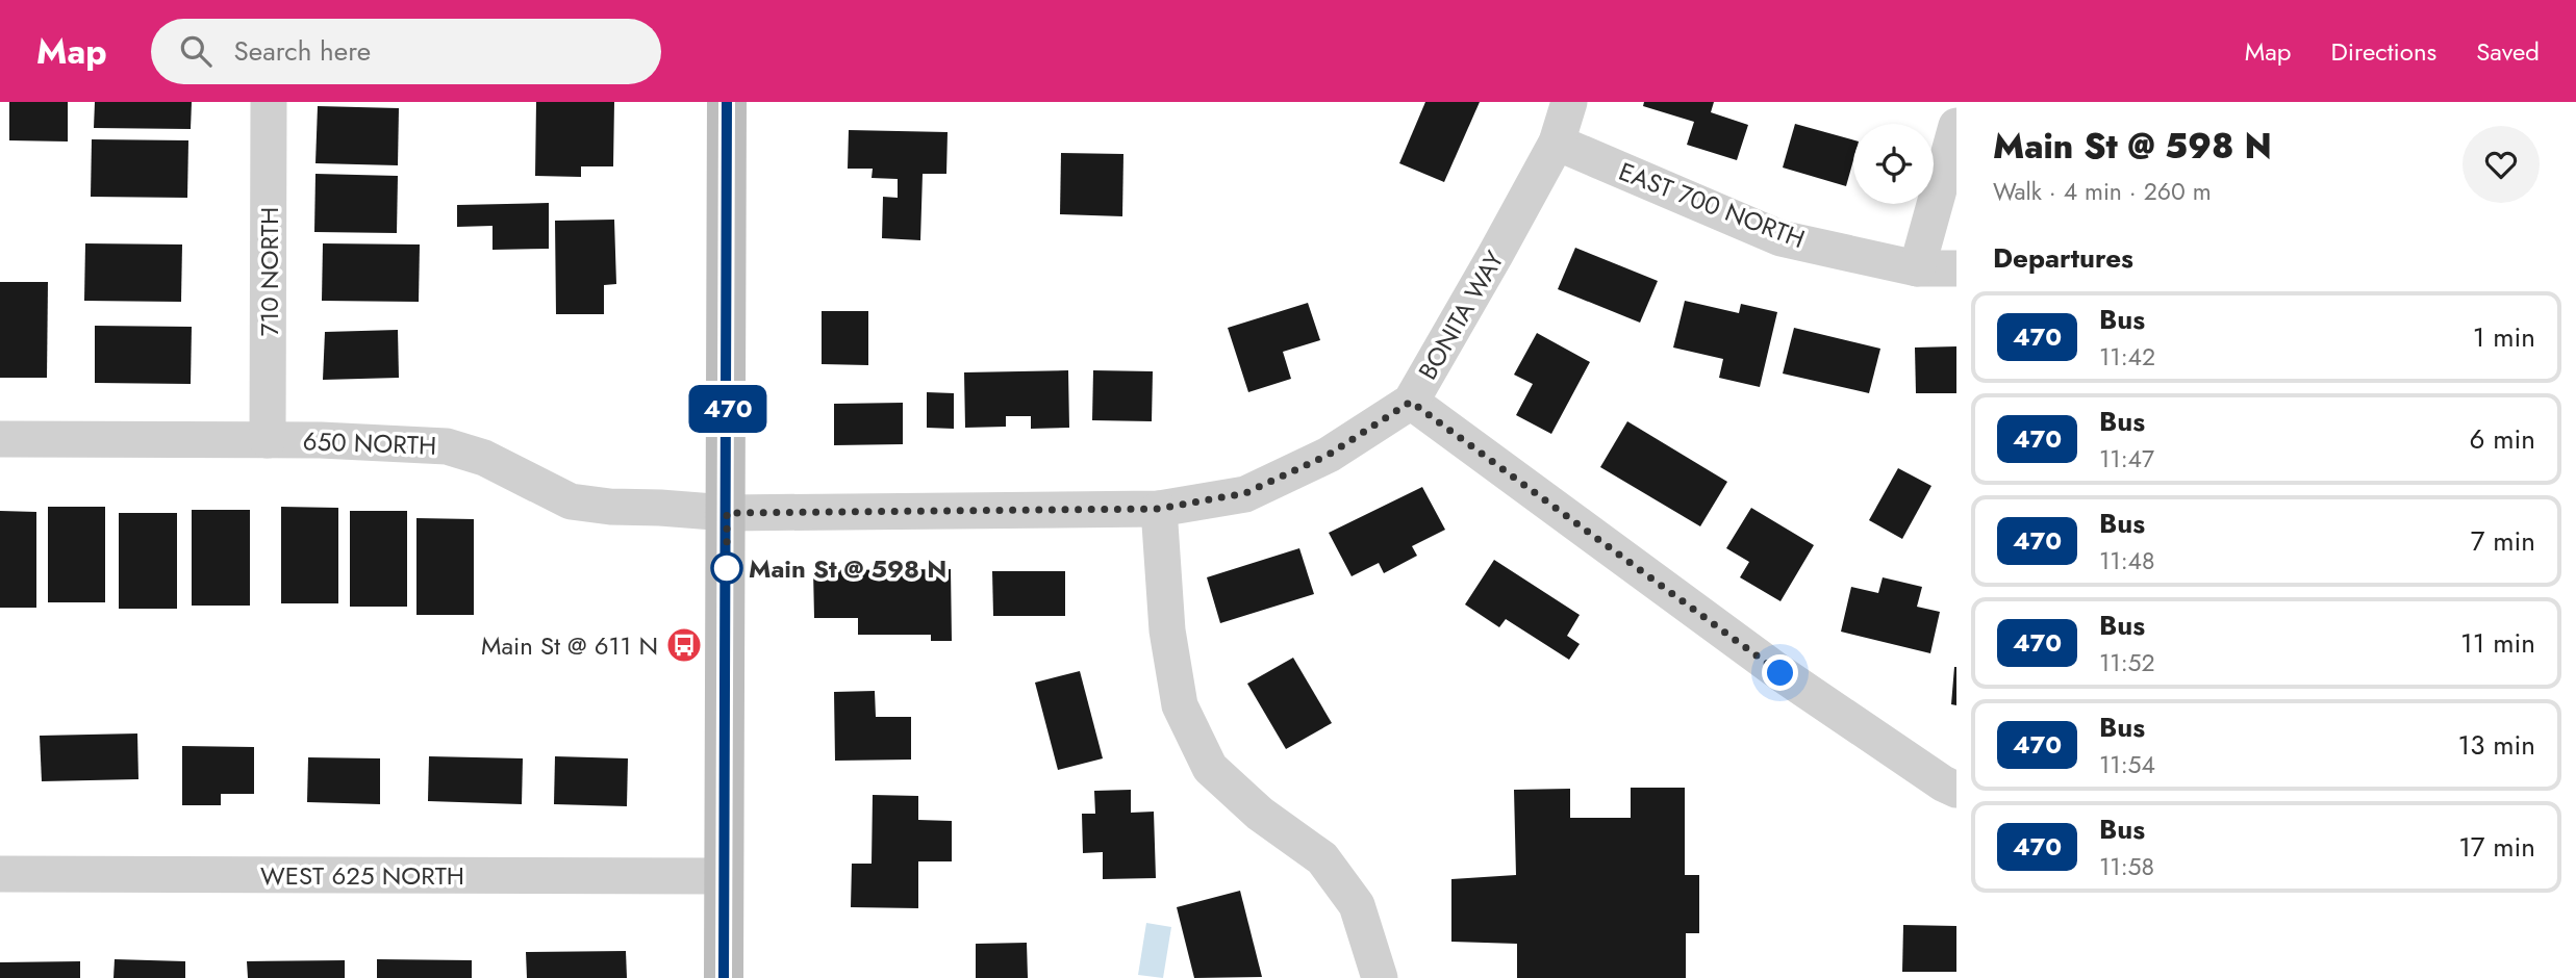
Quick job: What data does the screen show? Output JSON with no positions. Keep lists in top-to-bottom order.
{
  "streets": {
    "street": [
      "EAST 700 NORTH",
      "710 NORTH",
      "BONITA WAY",
      "650 NORTH",
      "WEST 625 NORTH"
    ]
  },
  "crossings": [
    ["EAST 700 NORTH", "BONITA WAY"],
    ["710 NORTH", "650 NORTH"],
    ["BONITA WAY", "650 NORTH"]
  ],
  "places": {
    "other": ["Main St @ 598 N"],
    "bus stop": ["Main St @ 611 N"]
  },
  "lines": ["bus line 470"],
  "page": {
    "header": "Map",
    "search": "Search here",
    "nav": ["Map", "Directions", "Saved"],
    "on_map": "470",
    "heading": [
      ["Main St @ 598 N", "Walk · 4 min · 260 m"],
      "Departures"
    ],
    "list": [
      {
        "mark": "470",
        "name": "Bus",
        "note": "11:42",
        "value": "1 min"
      },
      {
        "mark": "470",
        "name": "Bus",
        "note": "11:47",
        "value": "6 min"
      },
      {
        "mark": "470",
        "name": "Bus",
        "note": "11:48",
        "value": "7 min"
      },
      {
        "mark": "470",
        "name": "Bus",
        "note": "11:52",
        "value": "11 min"
      },
      {
        "mark": "470",
        "name": "Bus",
        "note": "11:54",
        "value": "13 min"
      },
      {
        "mark": "470",
        "name": "Bus",
        "note": "11:58",
        "value": "17 min"
      }
    ]
  }
}
